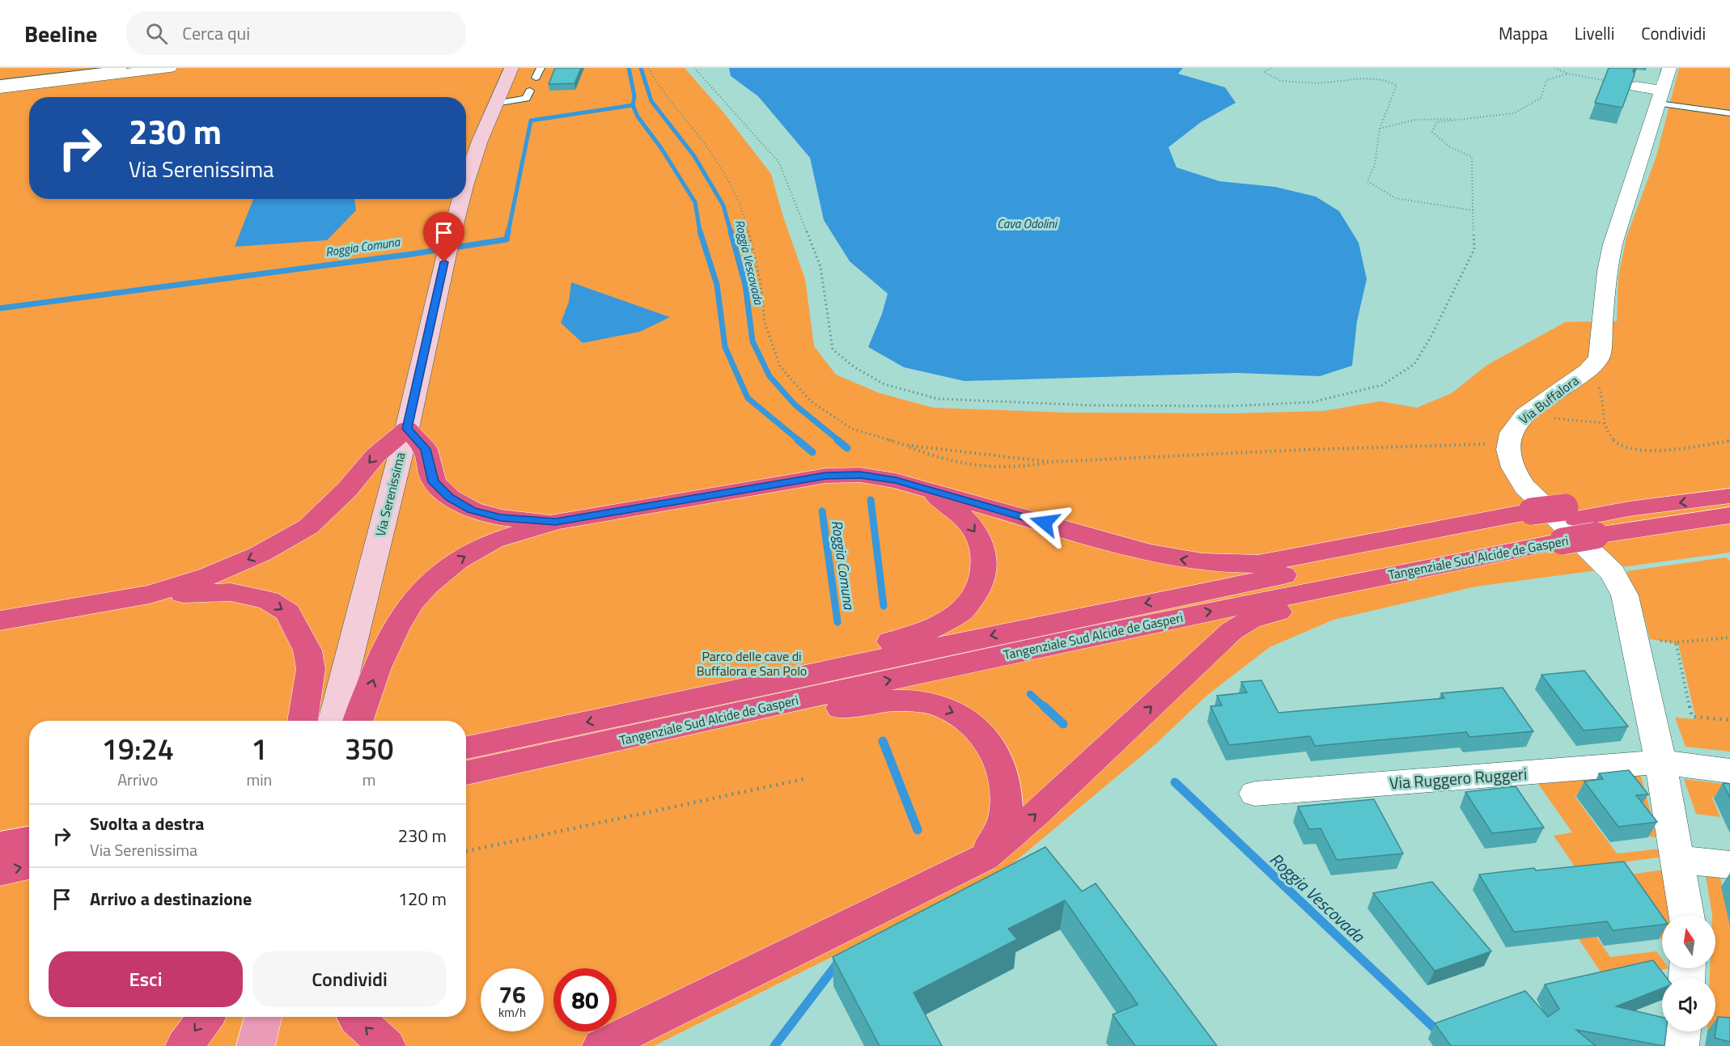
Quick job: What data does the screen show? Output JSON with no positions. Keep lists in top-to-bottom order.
{
  "streets": {
    "highway": ["Tangenziale Sud Alcide de Gasperi"],
    "main road": ["Via Serenissima"],
    "street": ["Via Buffalora", "Via Ruggero Ruggeri"]
  },
  "water": ["Cava Odolini", "Roggia Comuna", "Roggia Vescovada"],
  "parks": ["Parco delle cave di Buffalora e San Polo"],
  "north": "top",
  "page": {
    "header": "Beeline",
    "search": "Cerca qui",
    "nav": ["Mappa", "Livelli", "Condividi"],
    "turn": ["230 m", "Via Serenissima"],
    "eta": [
      "19:24",
      "Arrivo",
      "1",
      "min",
      "350",
      "m"
    ],
    "list": [
      {
        "name": "Svolta a destra",
        "note": "Via Serenissima",
        "value": "230 m"
      },
      {
        "name": "Arrivo a destinazione",
        "value": "120 m"
      }
    ],
    "buttons": ["Esci", "Condividi"],
    "speed": "76 km/h",
    "limit": "80"
  }
}
